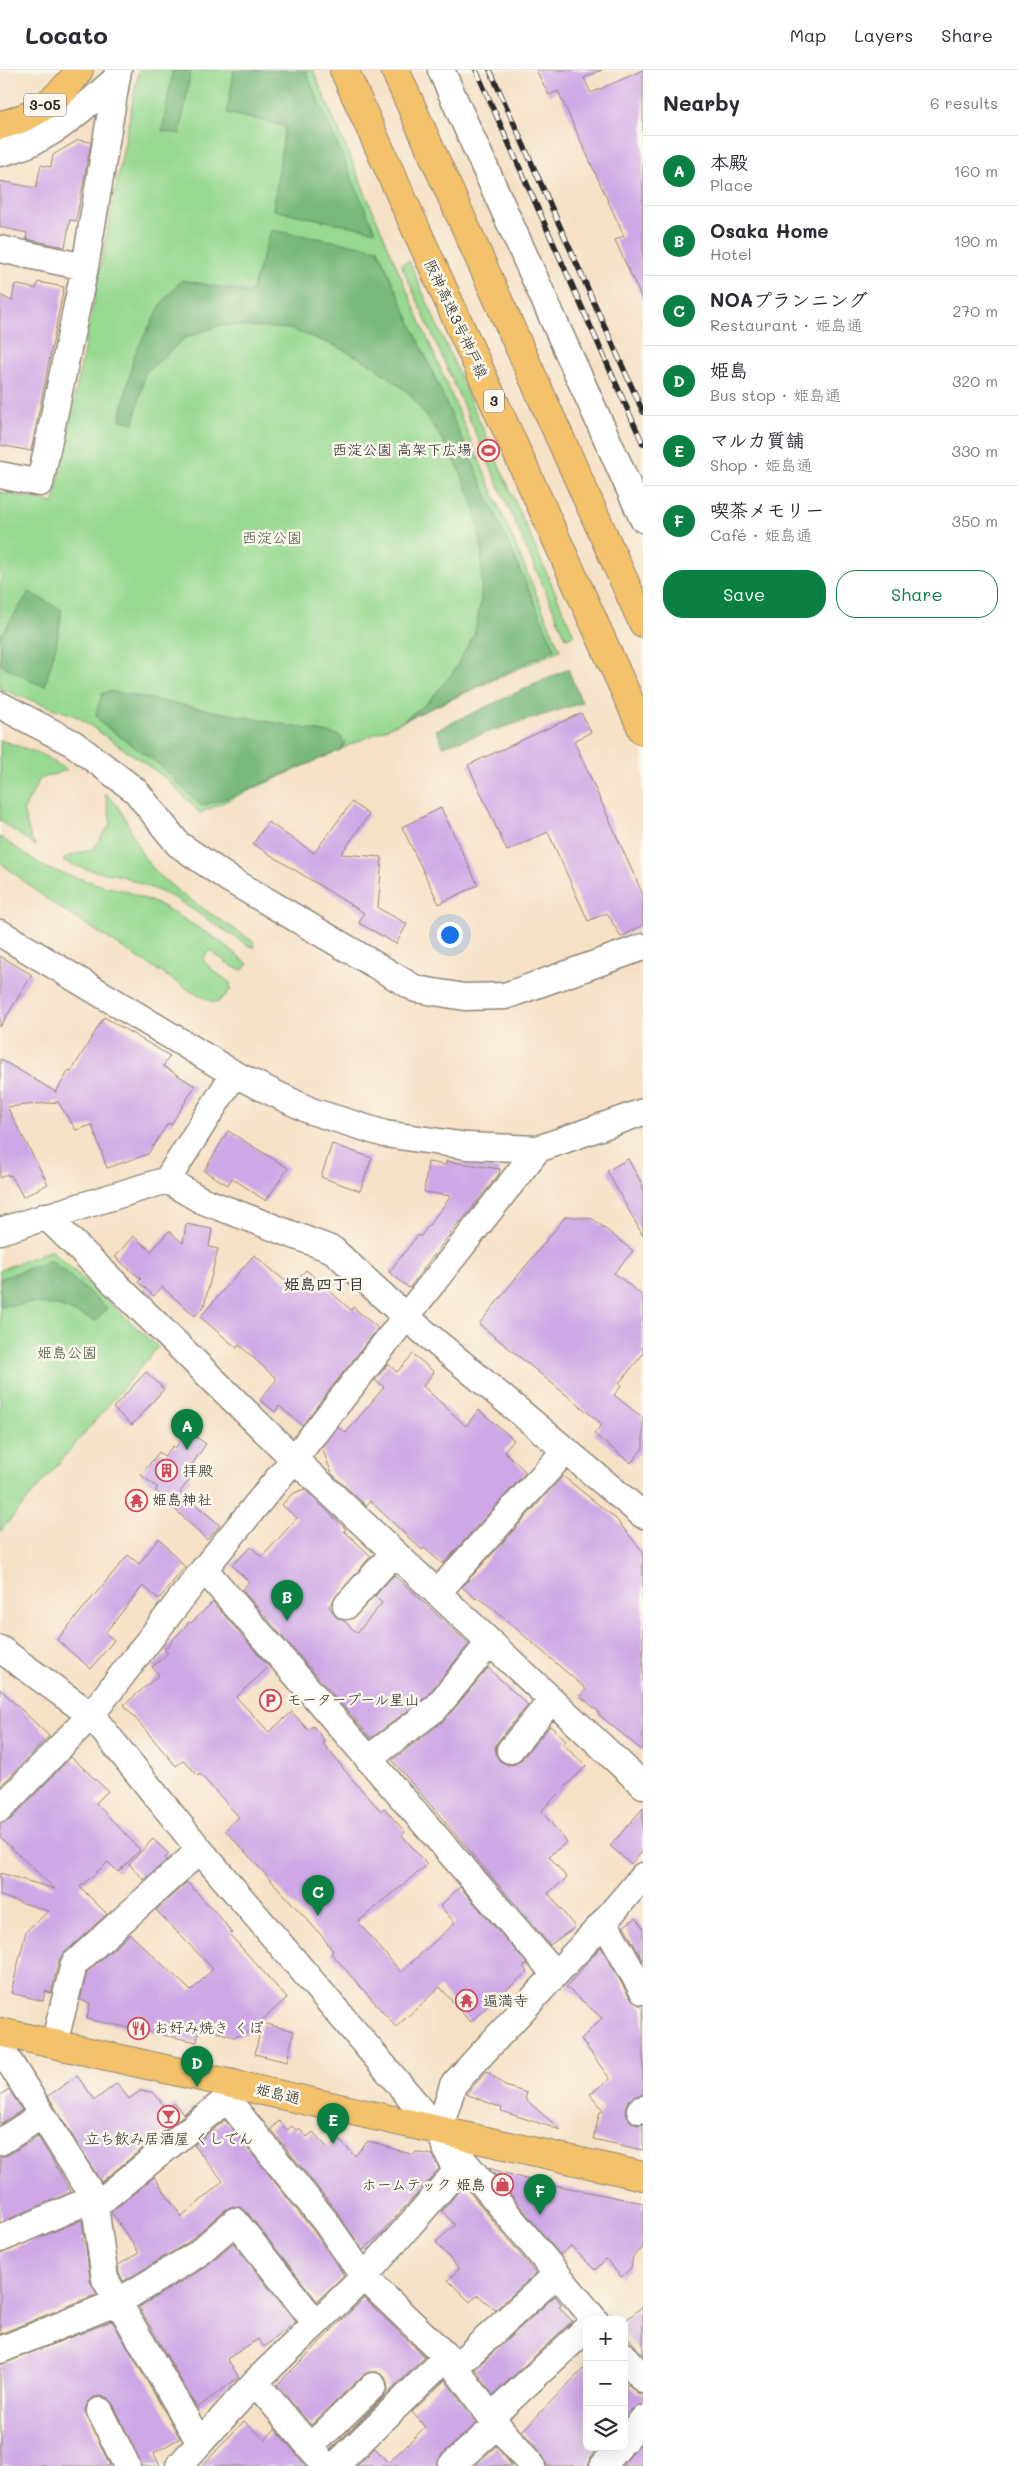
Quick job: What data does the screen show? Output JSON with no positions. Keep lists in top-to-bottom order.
{
  "streets": {
    "main road": [
      "3-05",
      "阪神高速3号神戸線",
      "3",
      "姫島通"
    ]
  },
  "districts": ["姫島四丁目"],
  "parks": ["西淀公園", "姫島公園"],
  "places": {
    "sports": ["西淀公園 高架下広場"],
    "building": ["拝殿"],
    "temple": ["姫島神社", "遍満寺"],
    "parking": ["モータープール星山"],
    "restaurant": ["お好み焼き くぼ"],
    "bar": ["立ち飲み居酒屋 くしでん"],
    "shop": ["ホームテック 姫島"]
  },
  "page": {
    "header": "Locato",
    "nav": ["Map", "Layers", "Share"],
    "heading": ["Nearby", "6 results"],
    "list": [
      {
        "mark": "A",
        "name": "本殿",
        "note": "Place",
        "value": "160 m"
      },
      {
        "mark": "B",
        "name": "Osaka Home",
        "note": "Hotel",
        "value": "190 m"
      },
      {
        "mark": "C",
        "name": "NOAプランニング",
        "note": "Restaurant · 姫島通",
        "value": "270 m"
      },
      {
        "mark": "D",
        "name": "姫島",
        "note": "Bus stop · 姫島通",
        "value": "320 m"
      },
      {
        "mark": "E",
        "name": "マルカ質舗",
        "note": "Shop · 姫島通",
        "value": "330 m"
      },
      {
        "mark": "F",
        "name": "喫茶メモリー",
        "note": "Café · 姫島通",
        "value": "350 m"
      }
    ],
    "buttons": ["Save", "Share"],
    "pins": [
      "A",
      "B",
      "C",
      "D",
      "E",
      "F"
    ],
    "map_buttons": ["+", "−"]
  }
}
